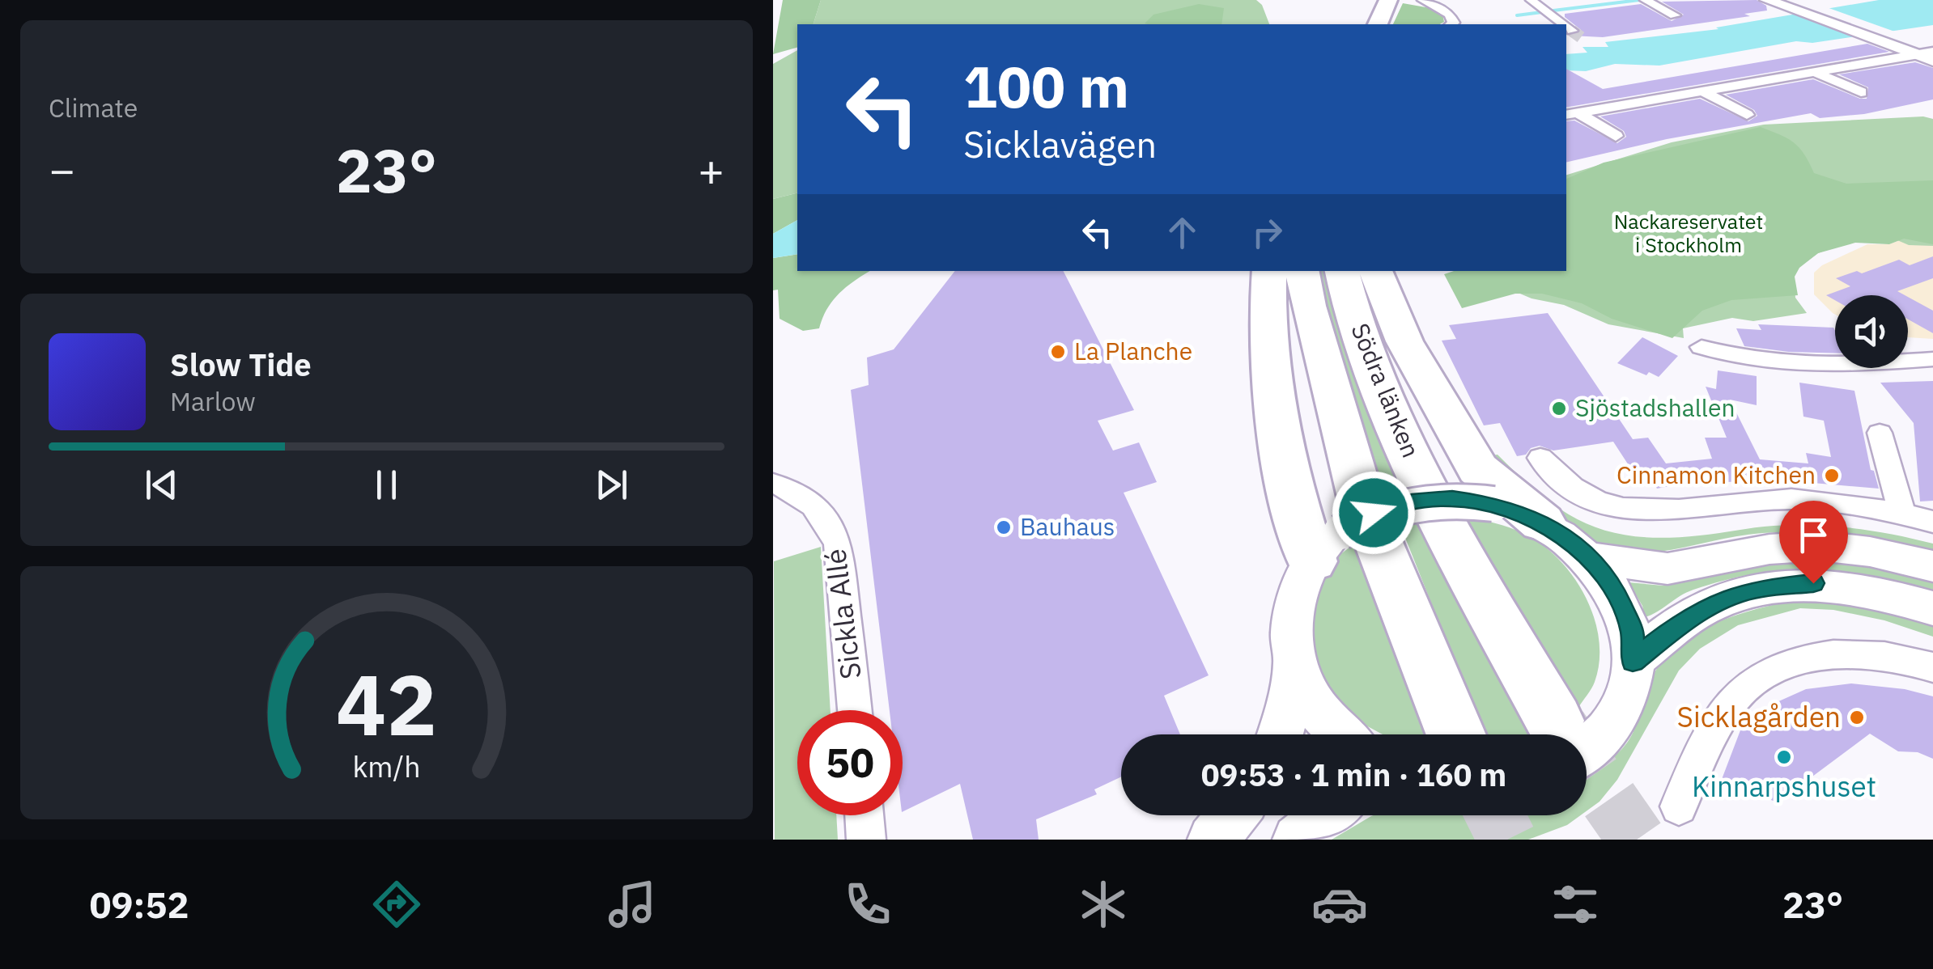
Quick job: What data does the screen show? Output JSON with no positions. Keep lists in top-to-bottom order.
{
  "streets": {
    "highway": ["Södra länken"],
    "street": ["Sickla Allé"]
  },
  "parks": ["Nackareservatet i Stockholm"],
  "places": [
    "La Planche",
    "Sjöstadshallen",
    "Cinnamon Kitchen",
    "Bauhaus",
    "Sicklagården",
    "Kinnarpshuset"
  ],
  "page": {
    "tile": "Climate",
    "turn": ["100 m", "Sicklavägen"],
    "heat": ["−", "23°", "+"],
    "song": ["Slow Tide", "Marlow"],
    "limit": "50",
    "trip": "09:53 · 1 min · 160 m",
    "tabs": ["09:52", "23°"],
    "gauge": ["42", "km/h"]
  }
}
